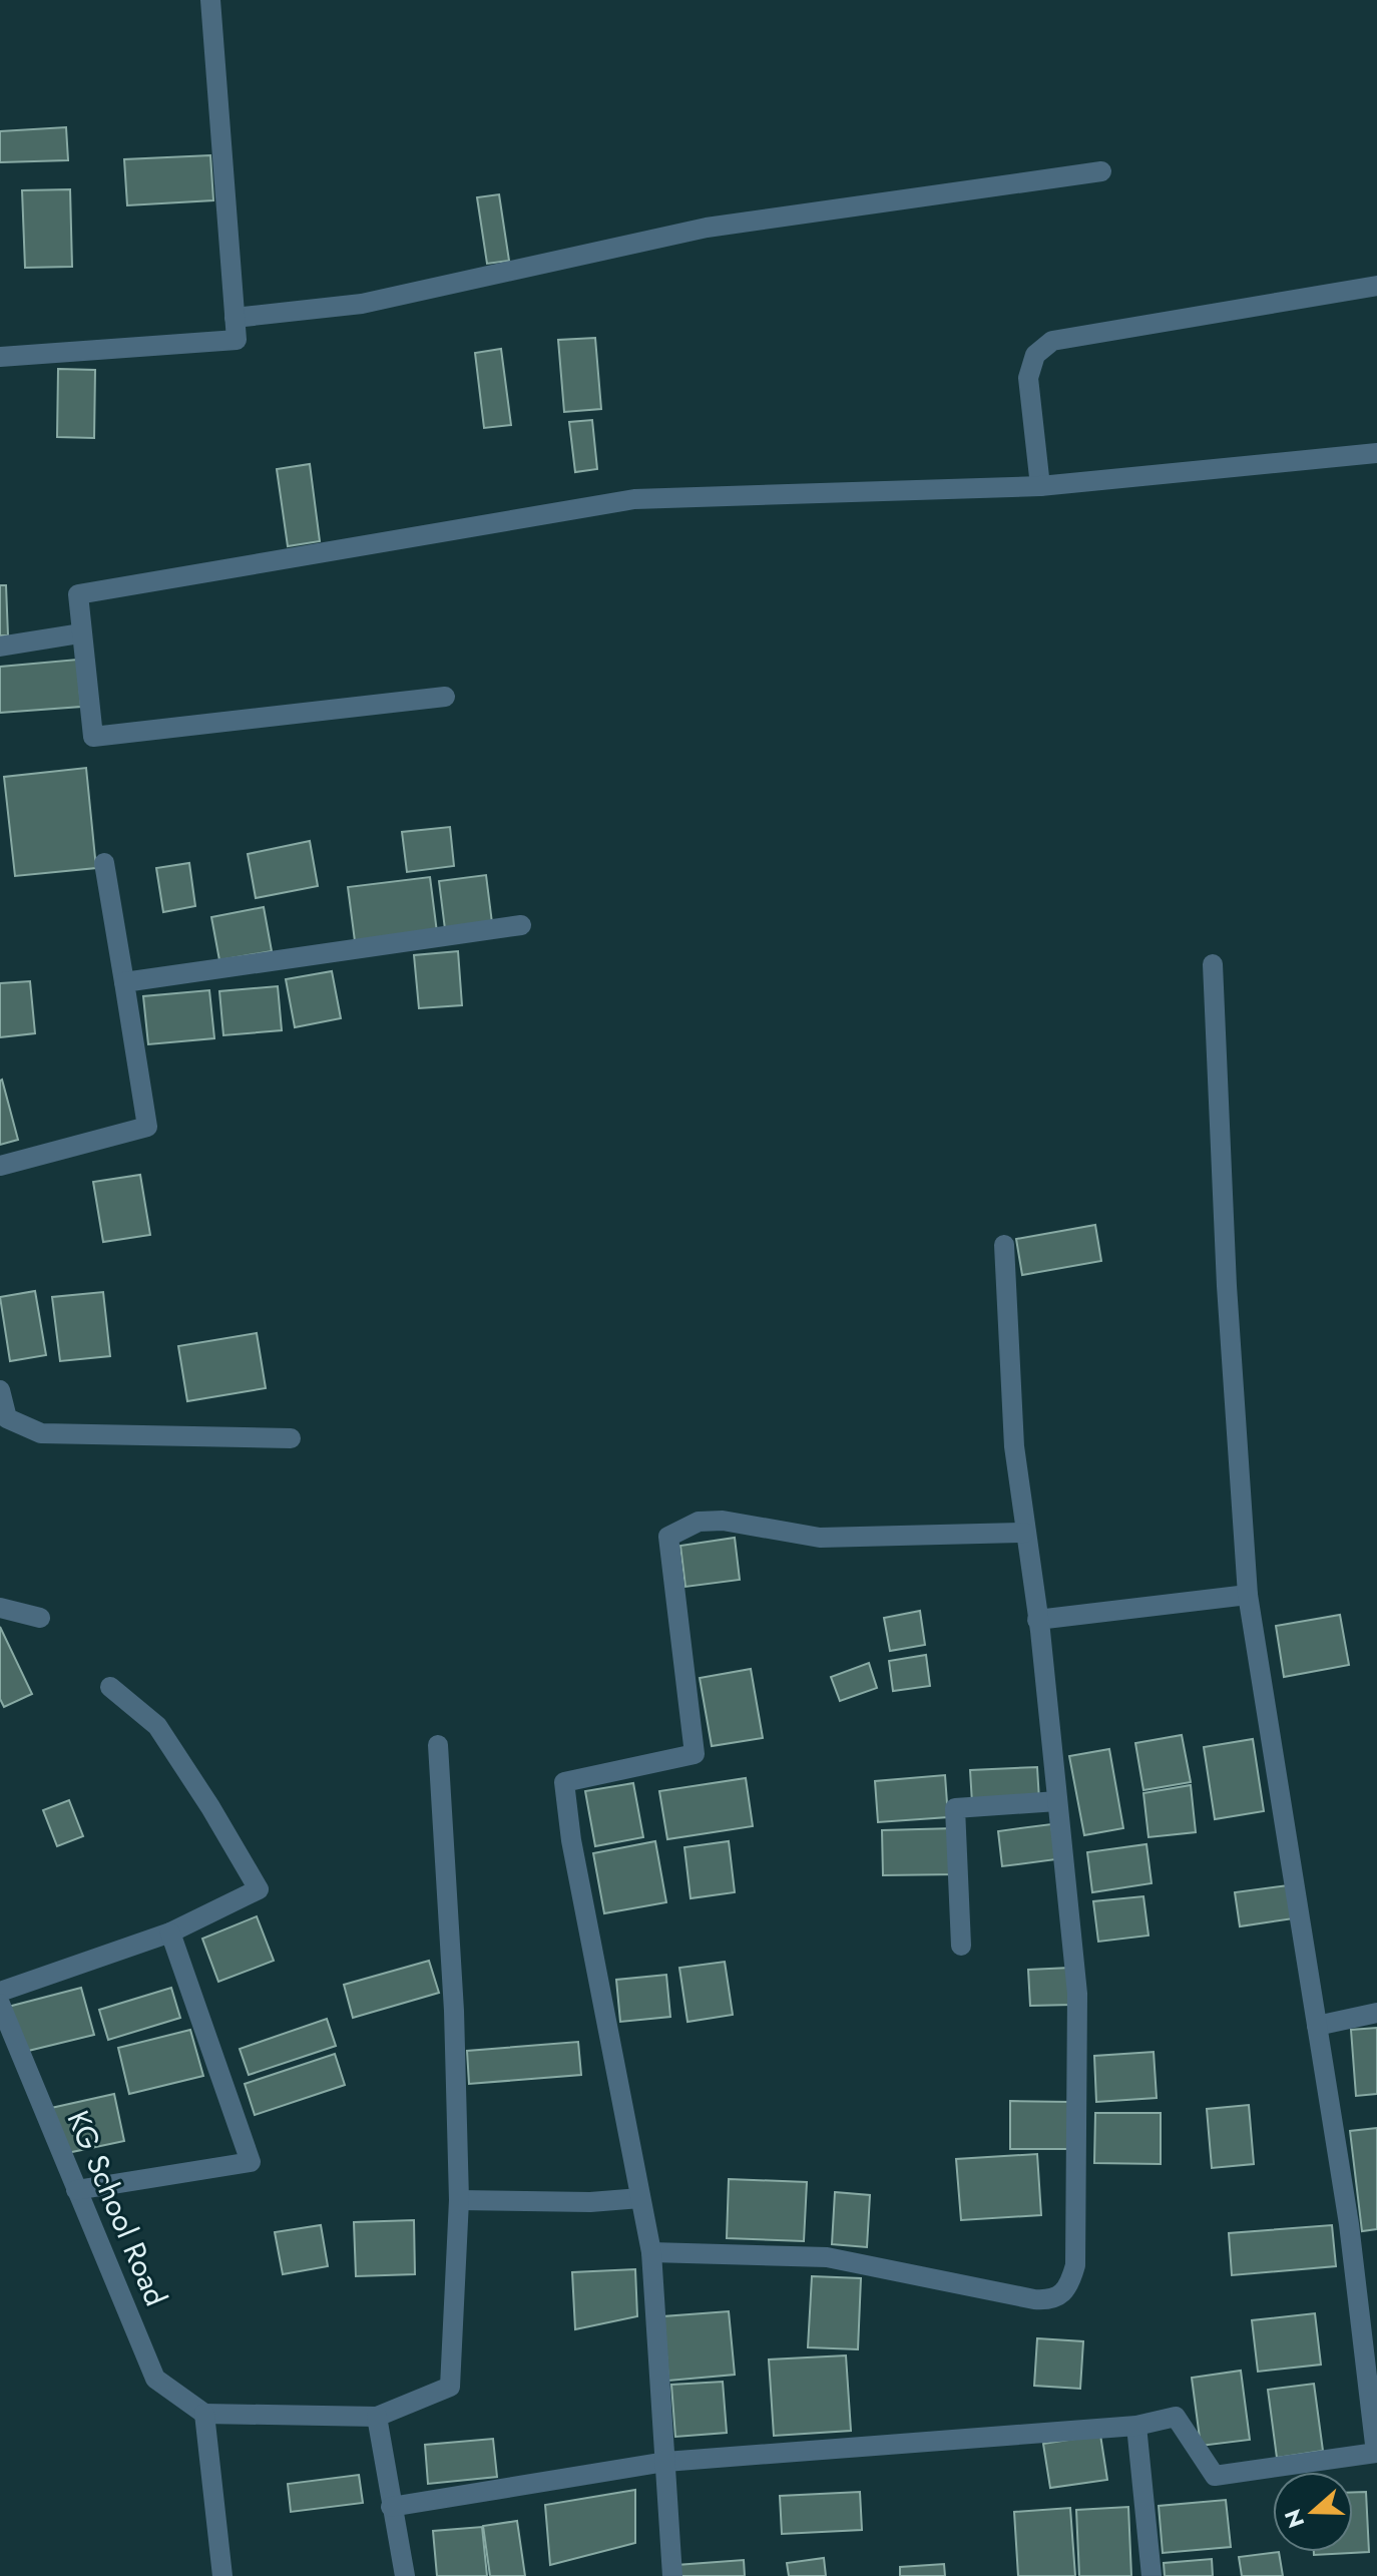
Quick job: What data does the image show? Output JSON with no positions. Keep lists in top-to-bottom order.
{
  "streets": {
    "street": ["KG School Road"]
  },
  "north": "left"
}
